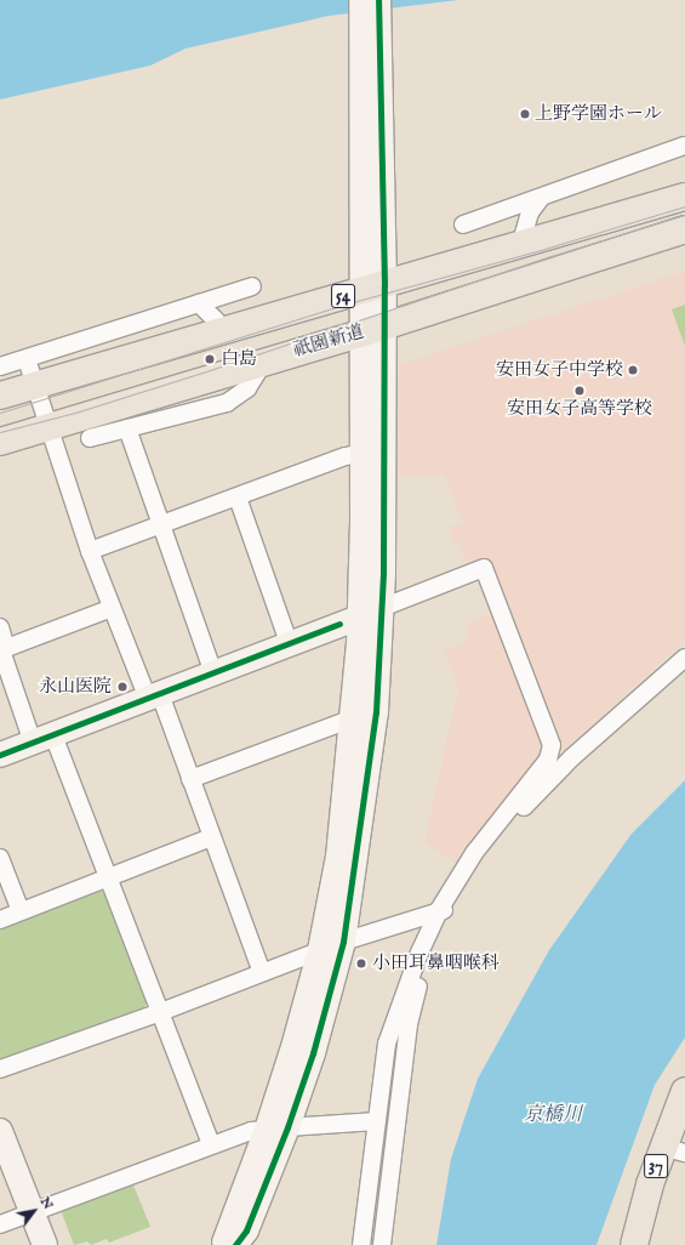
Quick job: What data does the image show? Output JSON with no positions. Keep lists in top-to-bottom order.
{
  "streets": {
    "main road": ["54", "祇園新道", "37"]
  },
  "water": ["京橋川"],
  "places": [
    "上野学園ホール",
    "白島",
    "安田女子中学校",
    "安田女子高等学校",
    "永山医院",
    "小田耳鼻咽喉科"
  ],
  "north": "top right"
}
